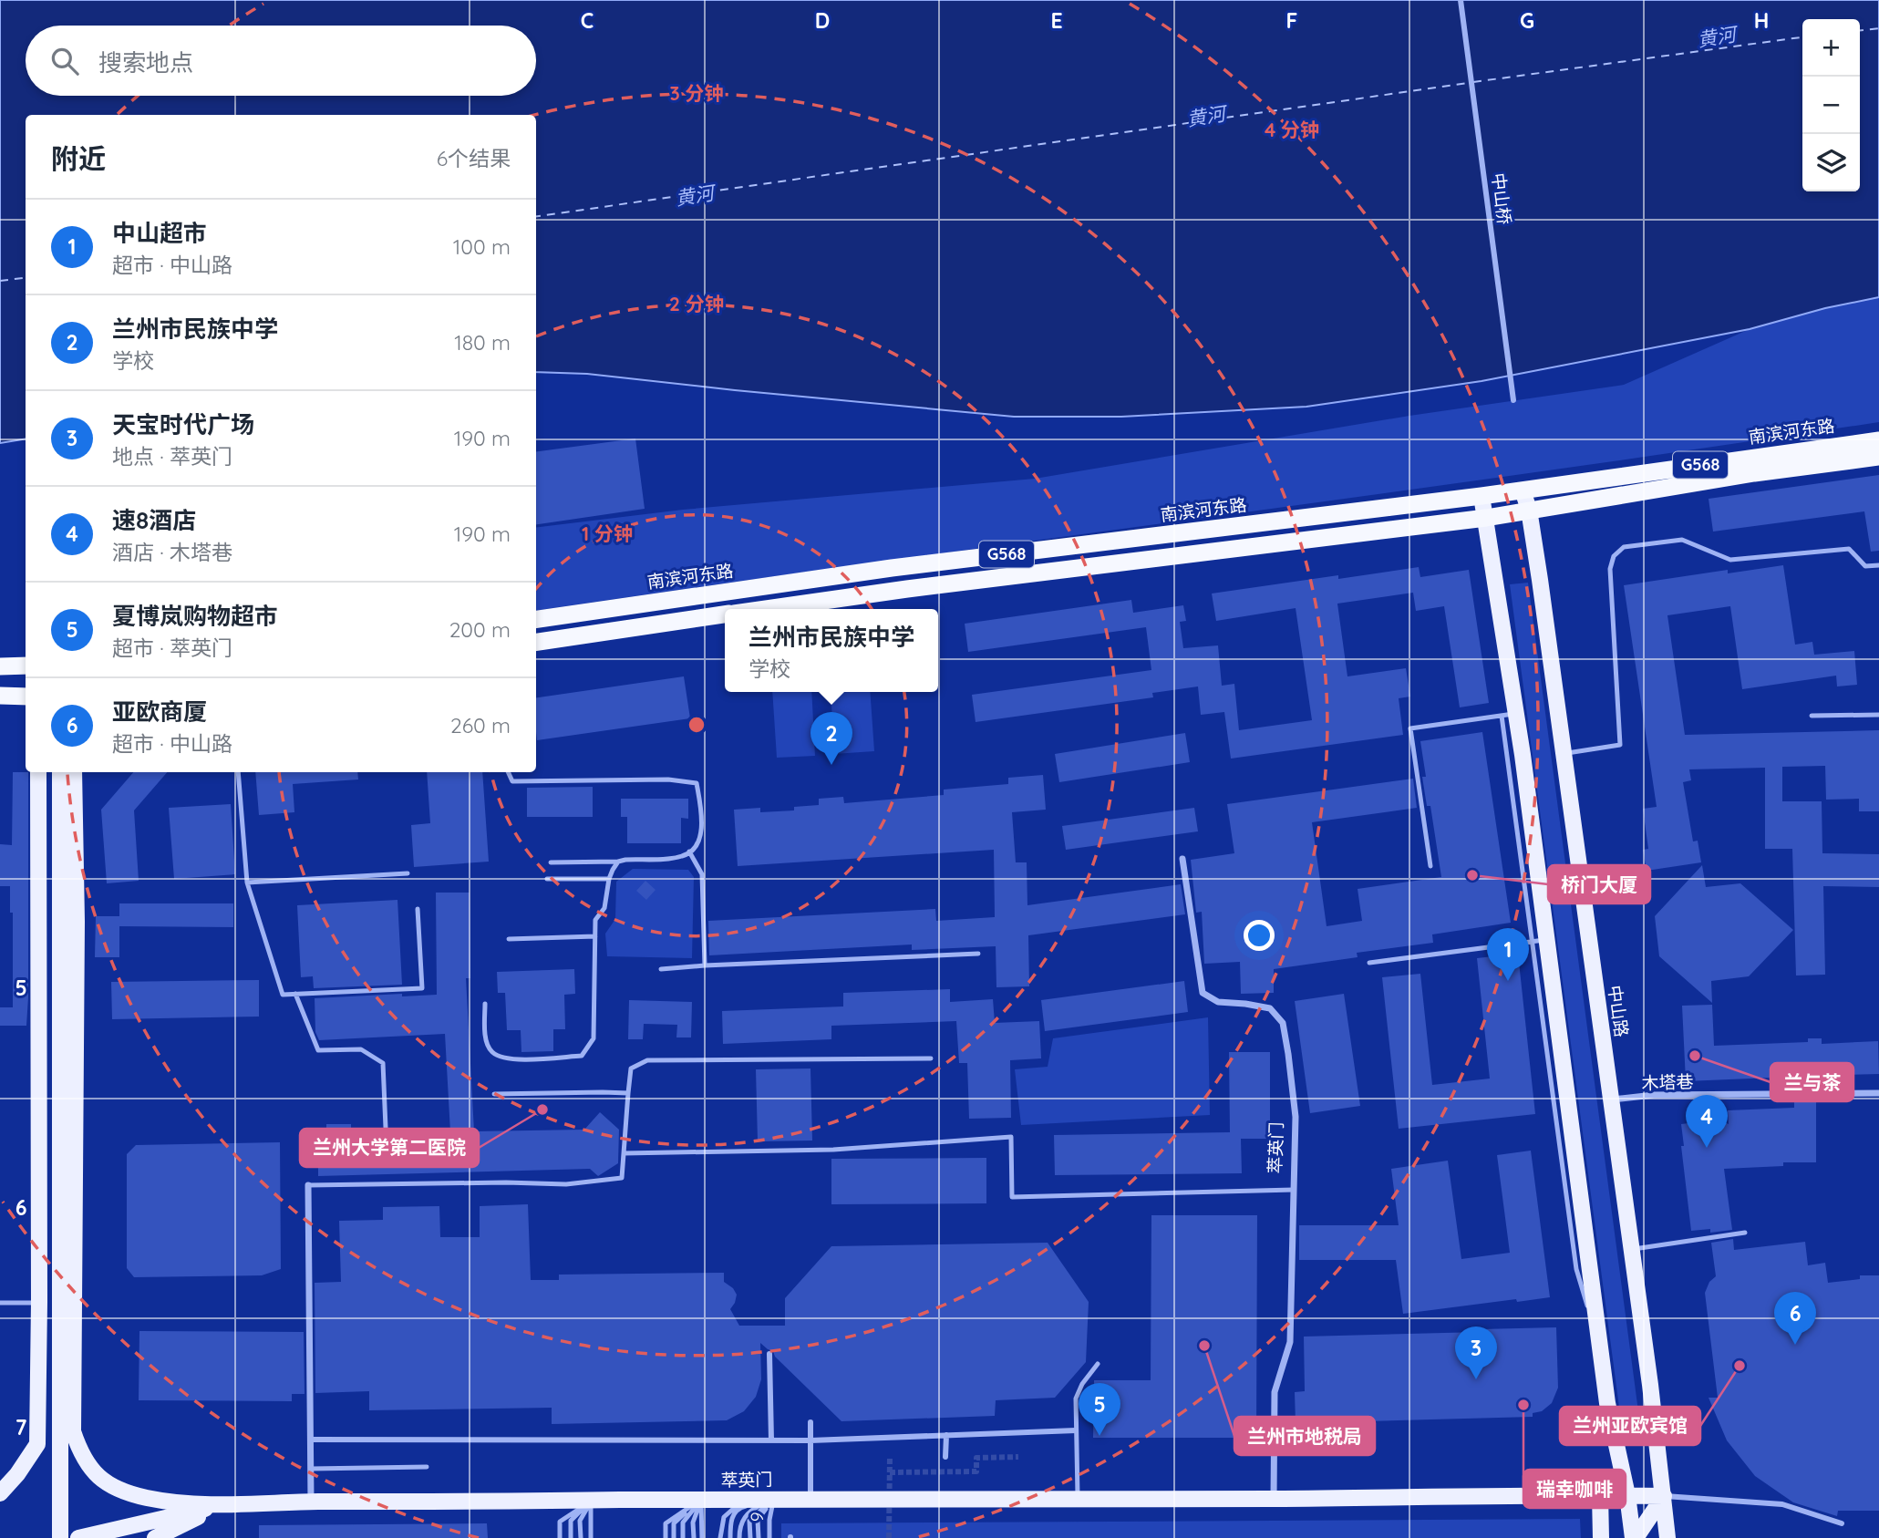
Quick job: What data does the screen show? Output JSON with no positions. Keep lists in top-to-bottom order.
{
  "streets": {
    "highway": ["南滨河东路", "G568"],
    "main road": ["中山路", "萃英门"],
    "street": ["中山桥", "木塔巷"],
    "lane": ["9"]
  },
  "crossings": [
    ["南滨河东路", "中山路"],
    ["中山路", "木塔巷"],
    ["中山路", "萃英门"],
    ["萃英门", "9"]
  ],
  "water": ["黄河"],
  "places": [
    "桥门大厦",
    "兰与茶",
    "兰州大学第二医院",
    "兰州市地税局",
    "兰州亚欧宾馆",
    "瑞幸咖啡"
  ],
  "page": {
    "map_buttons": ["+", "−"],
    "search": "搜索地点",
    "heading": ["附近", "6个结果"],
    "list": [
      {
        "mark": "1",
        "name": "中山超市",
        "note": "超市 · 中山路",
        "value": "100 m"
      },
      {
        "mark": "2",
        "name": "兰州市民族中学",
        "note": "学校",
        "value": "180 m"
      },
      {
        "mark": "3",
        "name": "天宝时代广场",
        "note": "地点 · 萃英门",
        "value": "190 m"
      },
      {
        "mark": "4",
        "name": "速8酒店",
        "note": "酒店 · 木塔巷",
        "value": "190 m"
      },
      {
        "mark": "5",
        "name": "夏博岚购物超市",
        "note": "超市 · 萃英门",
        "value": "200 m"
      },
      {
        "mark": "6",
        "name": "亚欧商厦",
        "note": "超市 · 中山路",
        "value": "260 m"
      }
    ],
    "popup": ["兰州市民族中学", "学校"],
    "pins": [
      "2",
      "1",
      "4",
      "6",
      "3",
      "5"
    ]
  },
  "grid": {
    "columns": [
      "C",
      "D",
      "E",
      "F",
      "G",
      "H"
    ],
    "rows": ["5", "6", "7"]
  },
  "rings": [
    "3 分钟",
    "4 分钟",
    "2 分钟",
    "1 分钟"
  ]
}
